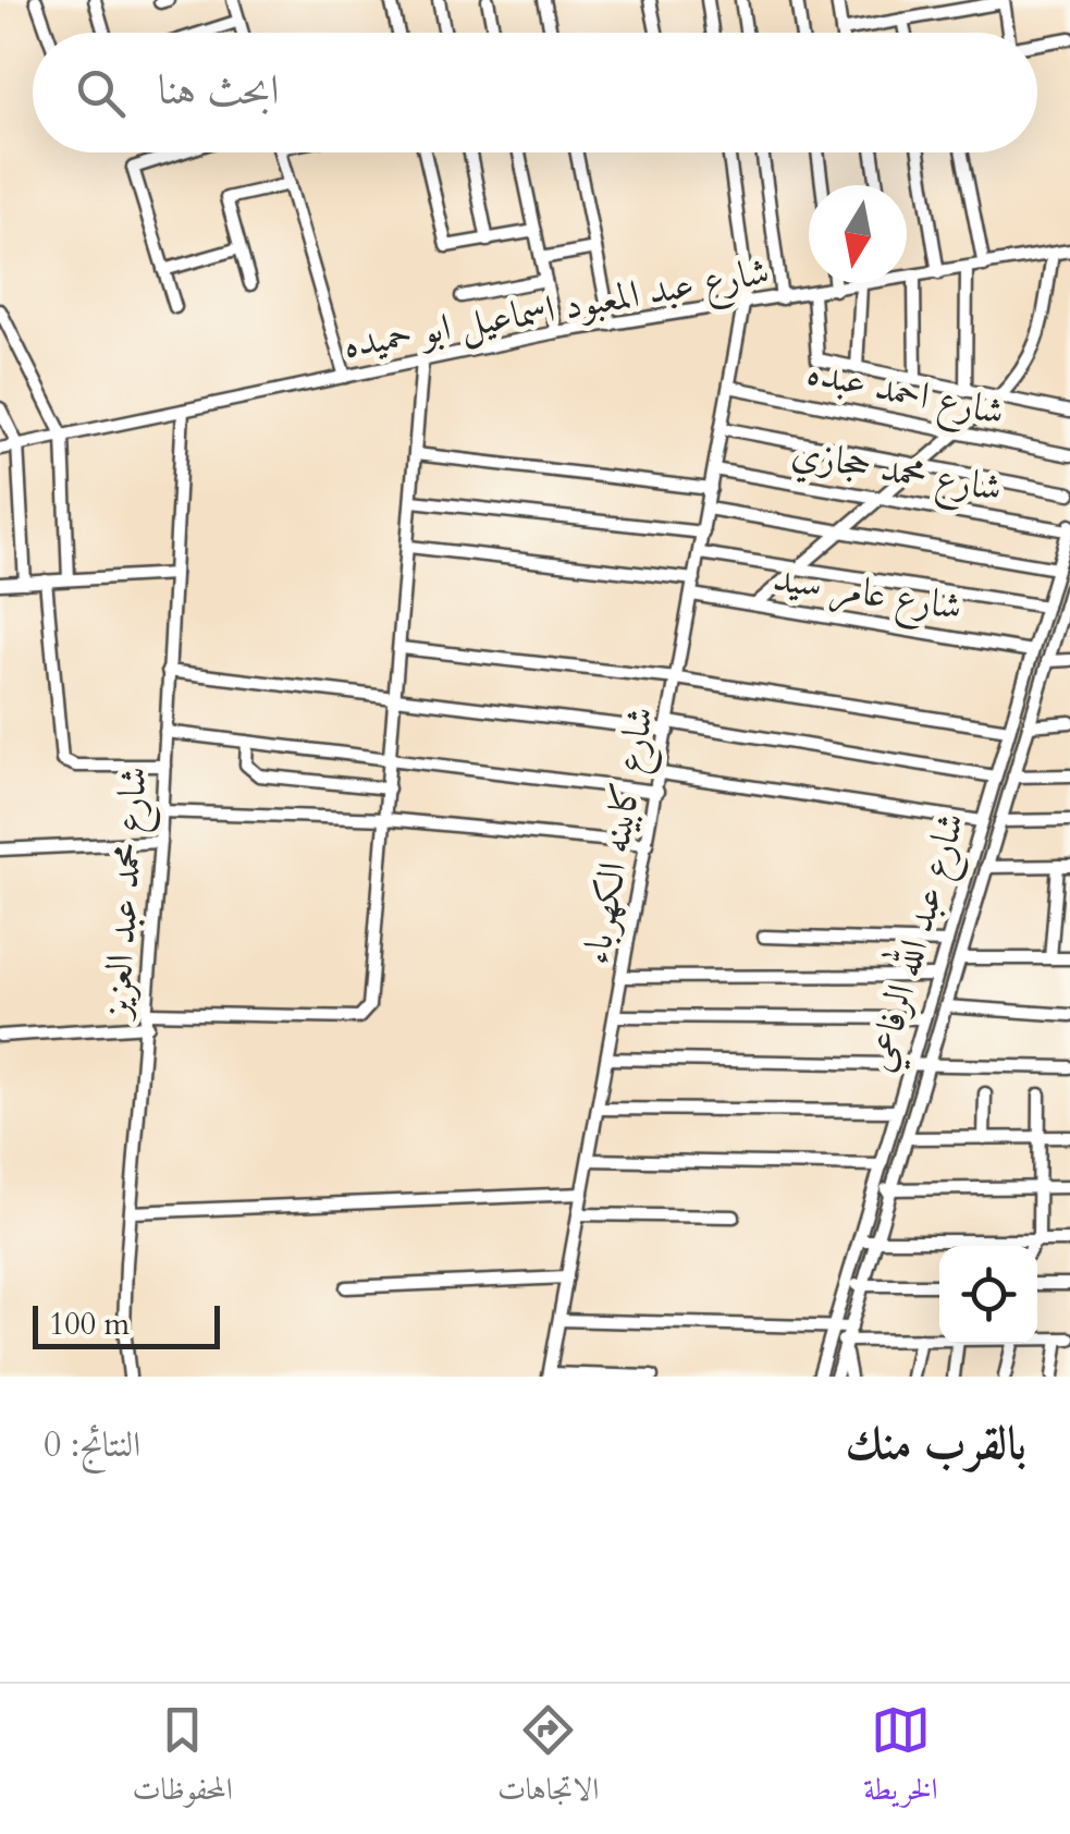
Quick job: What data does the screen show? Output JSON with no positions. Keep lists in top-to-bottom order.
{
  "streets": {
    "street": [
      "شارع عبد المعبود اسماعيل ابو حميده",
      "شارع احمد عبده",
      "شارع محمد حجازي",
      "شارع عامر سيد",
      "شارع كابينه الكهرباء",
      "شارع محمد عبد العزيز",
      "شارع عبد الله الرفاعي"
    ]
  },
  "crossings": [
    ["شارع عبد المعبود اسماعيل ابو حميده", "شارع كابينه الكهرباء"],
    ["شارع عبد المعبود اسماعيل ابو حميده", "شارع محمد عبد العزيز"],
    ["شارع احمد عبده", "شارع كابينه الكهرباء"],
    ["شارع محمد حجازي", "شارع كابينه الكهرباء"],
    ["شارع محمد حجازي", "شارع عبد الله الرفاعي"],
    ["شارع عامر سيد", "شارع كابينه الكهرباء"],
    ["شارع عامر سيد", "شارع عبد الله الرفاعي"]
  ],
  "scale_bar": "100 m",
  "north": "bottom",
  "page": {
    "search": "ابحث هنا",
    "scale": "100 m",
    "heading": ["بالقرب منك", "النتائج: 0"],
    "nav": ["الخريطة", "الاتجاهات", "المحفوظات"]
  }
}
